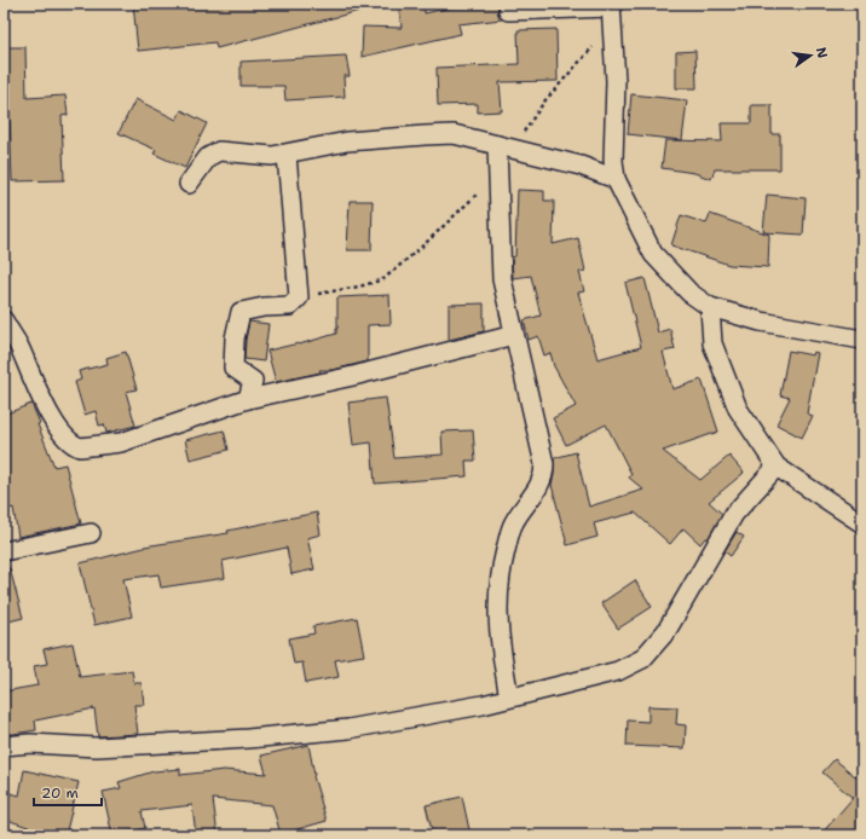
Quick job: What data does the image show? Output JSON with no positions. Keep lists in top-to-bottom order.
{
  "scale_bar": "20 m",
  "north": "right"
}
